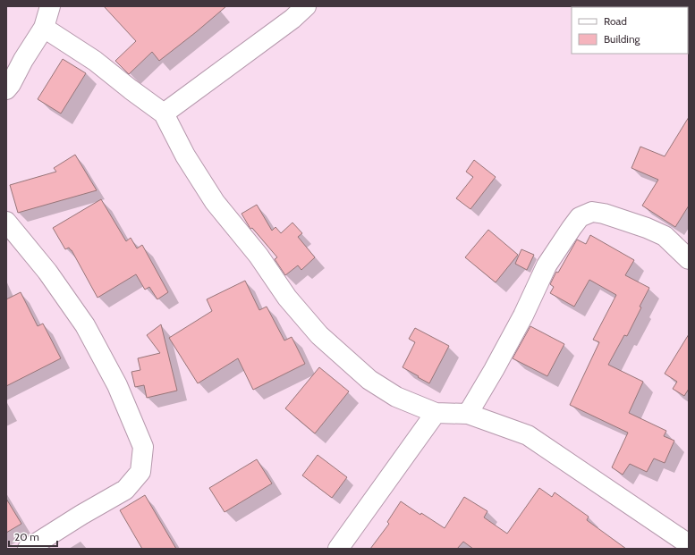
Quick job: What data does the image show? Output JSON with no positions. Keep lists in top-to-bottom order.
{
  "legend": ["Road", "Building"],
  "scale_bar": "20 m"
}
